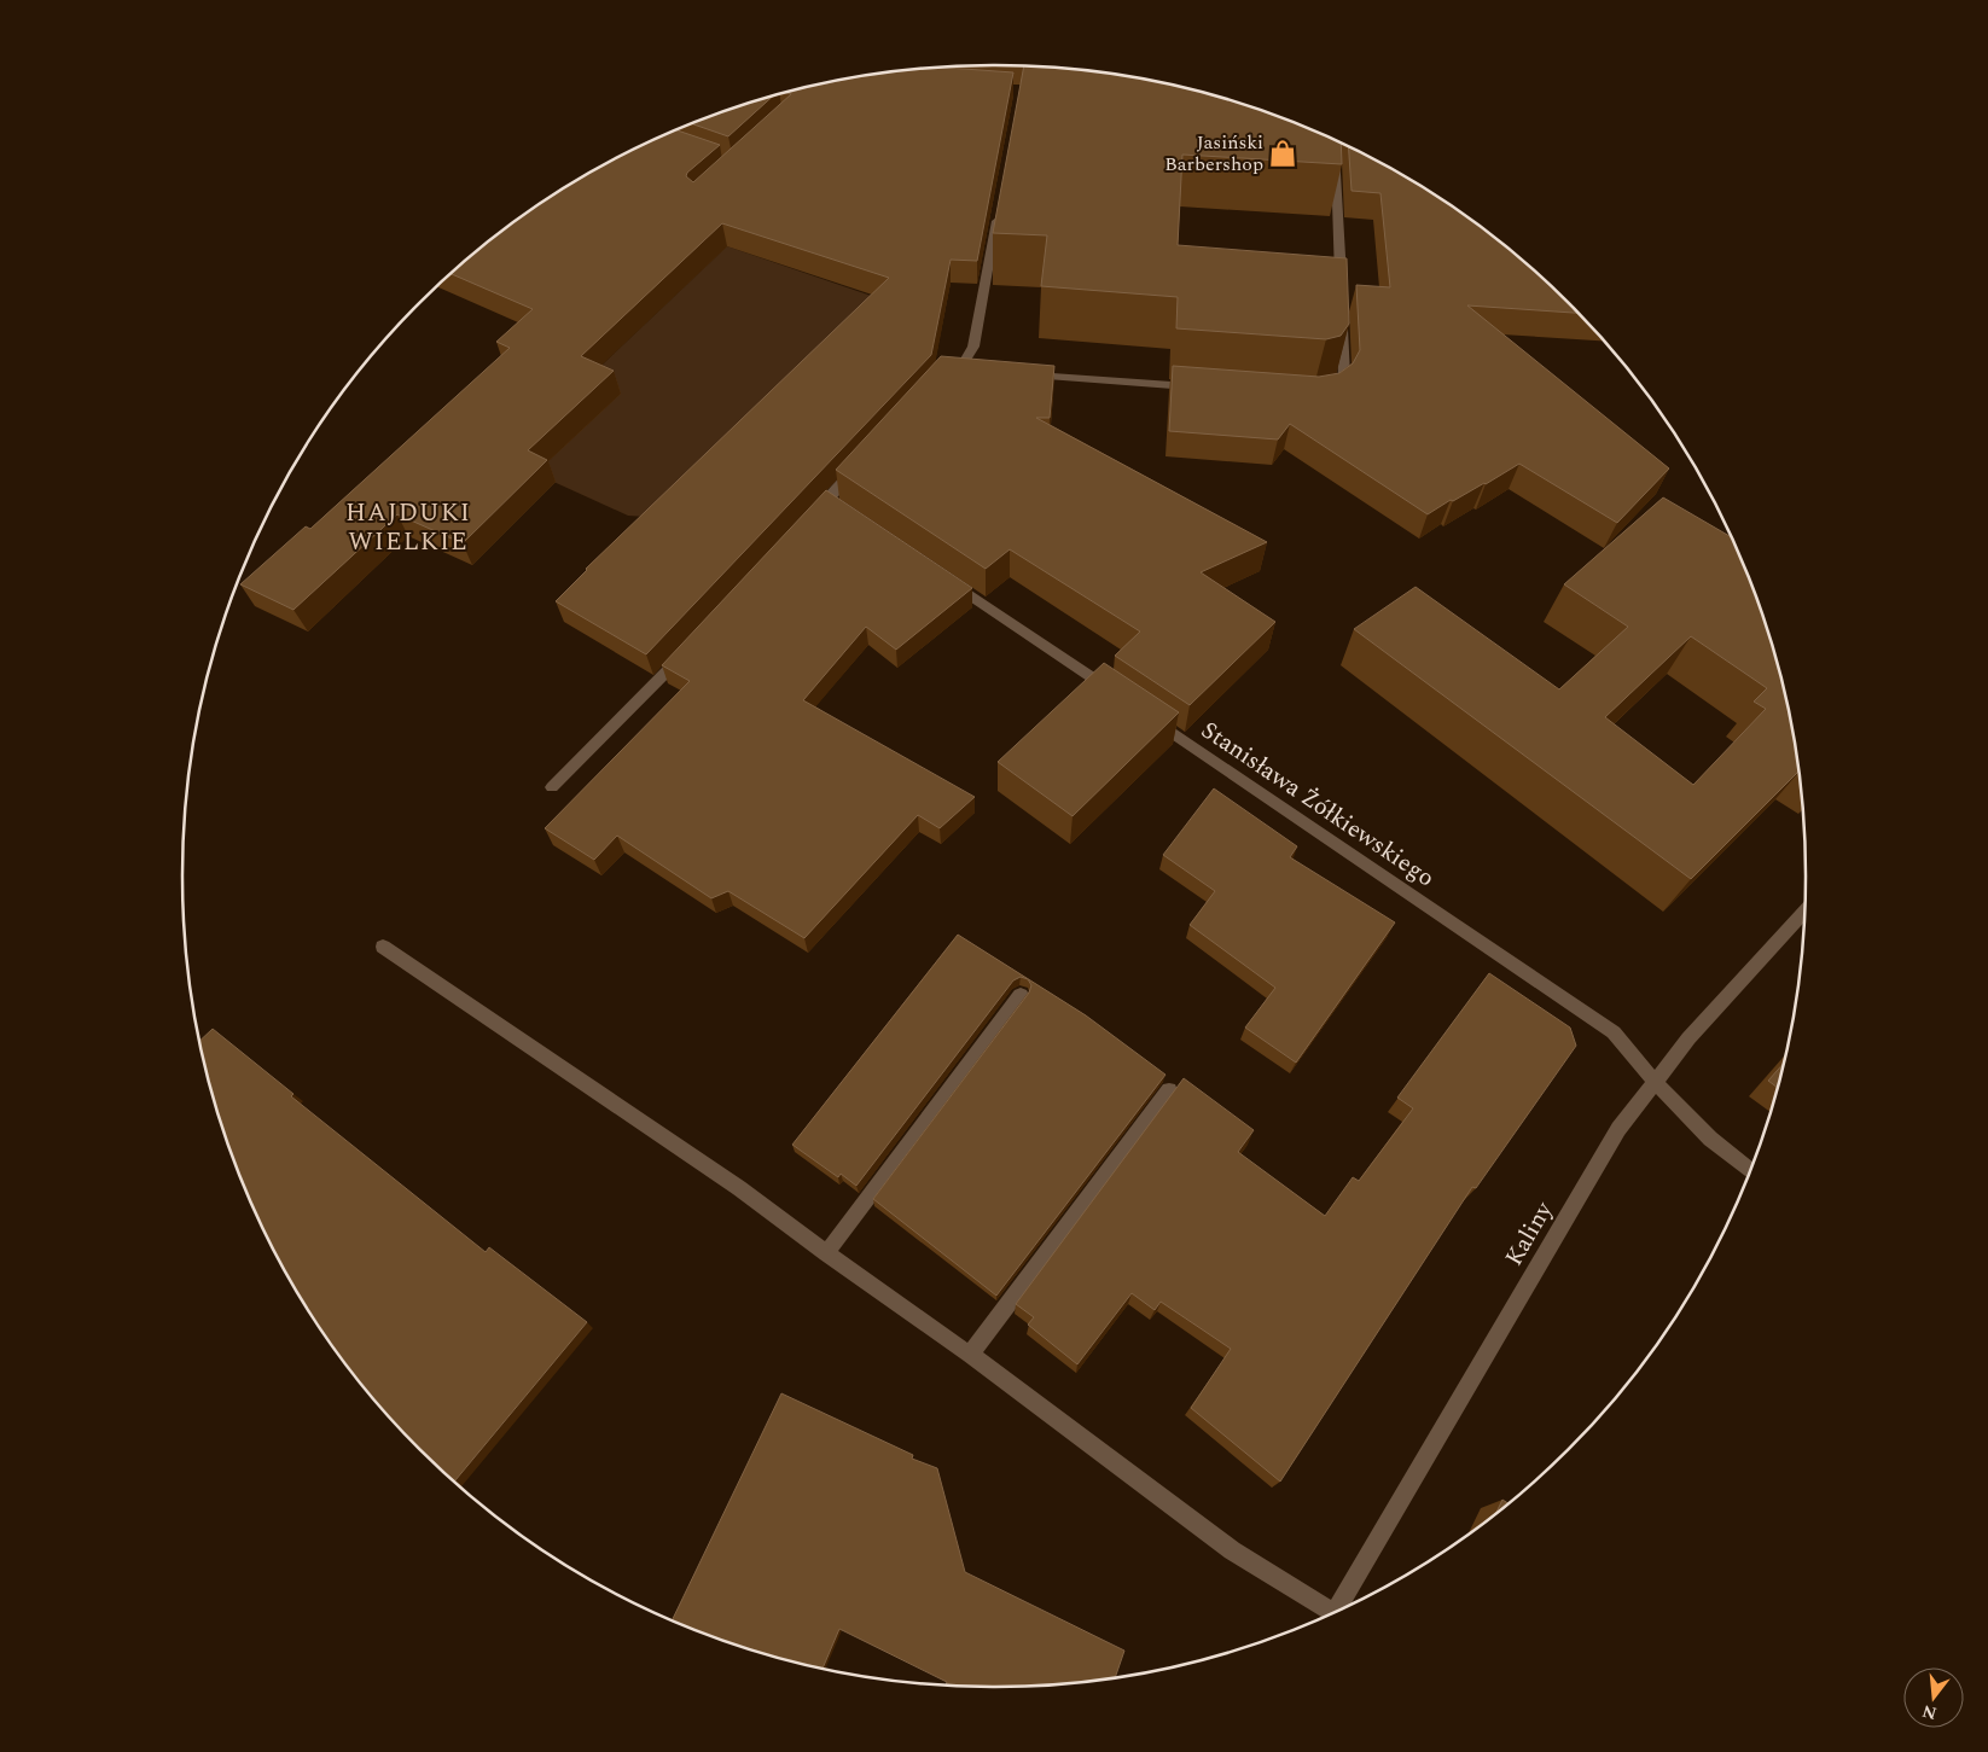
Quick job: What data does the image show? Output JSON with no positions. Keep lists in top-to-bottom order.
{
  "streets": {
    "street": ["Stanisława Żółkiewskiego", "Kaliny"]
  },
  "crossings": [
    ["Stanisława Żółkiewskiego", "Kaliny"]
  ],
  "districts": ["HAJDUKI WIELKIE"],
  "places": {
    "shop": ["Jasiński Barbershop"]
  },
  "north": "bottom"
}
